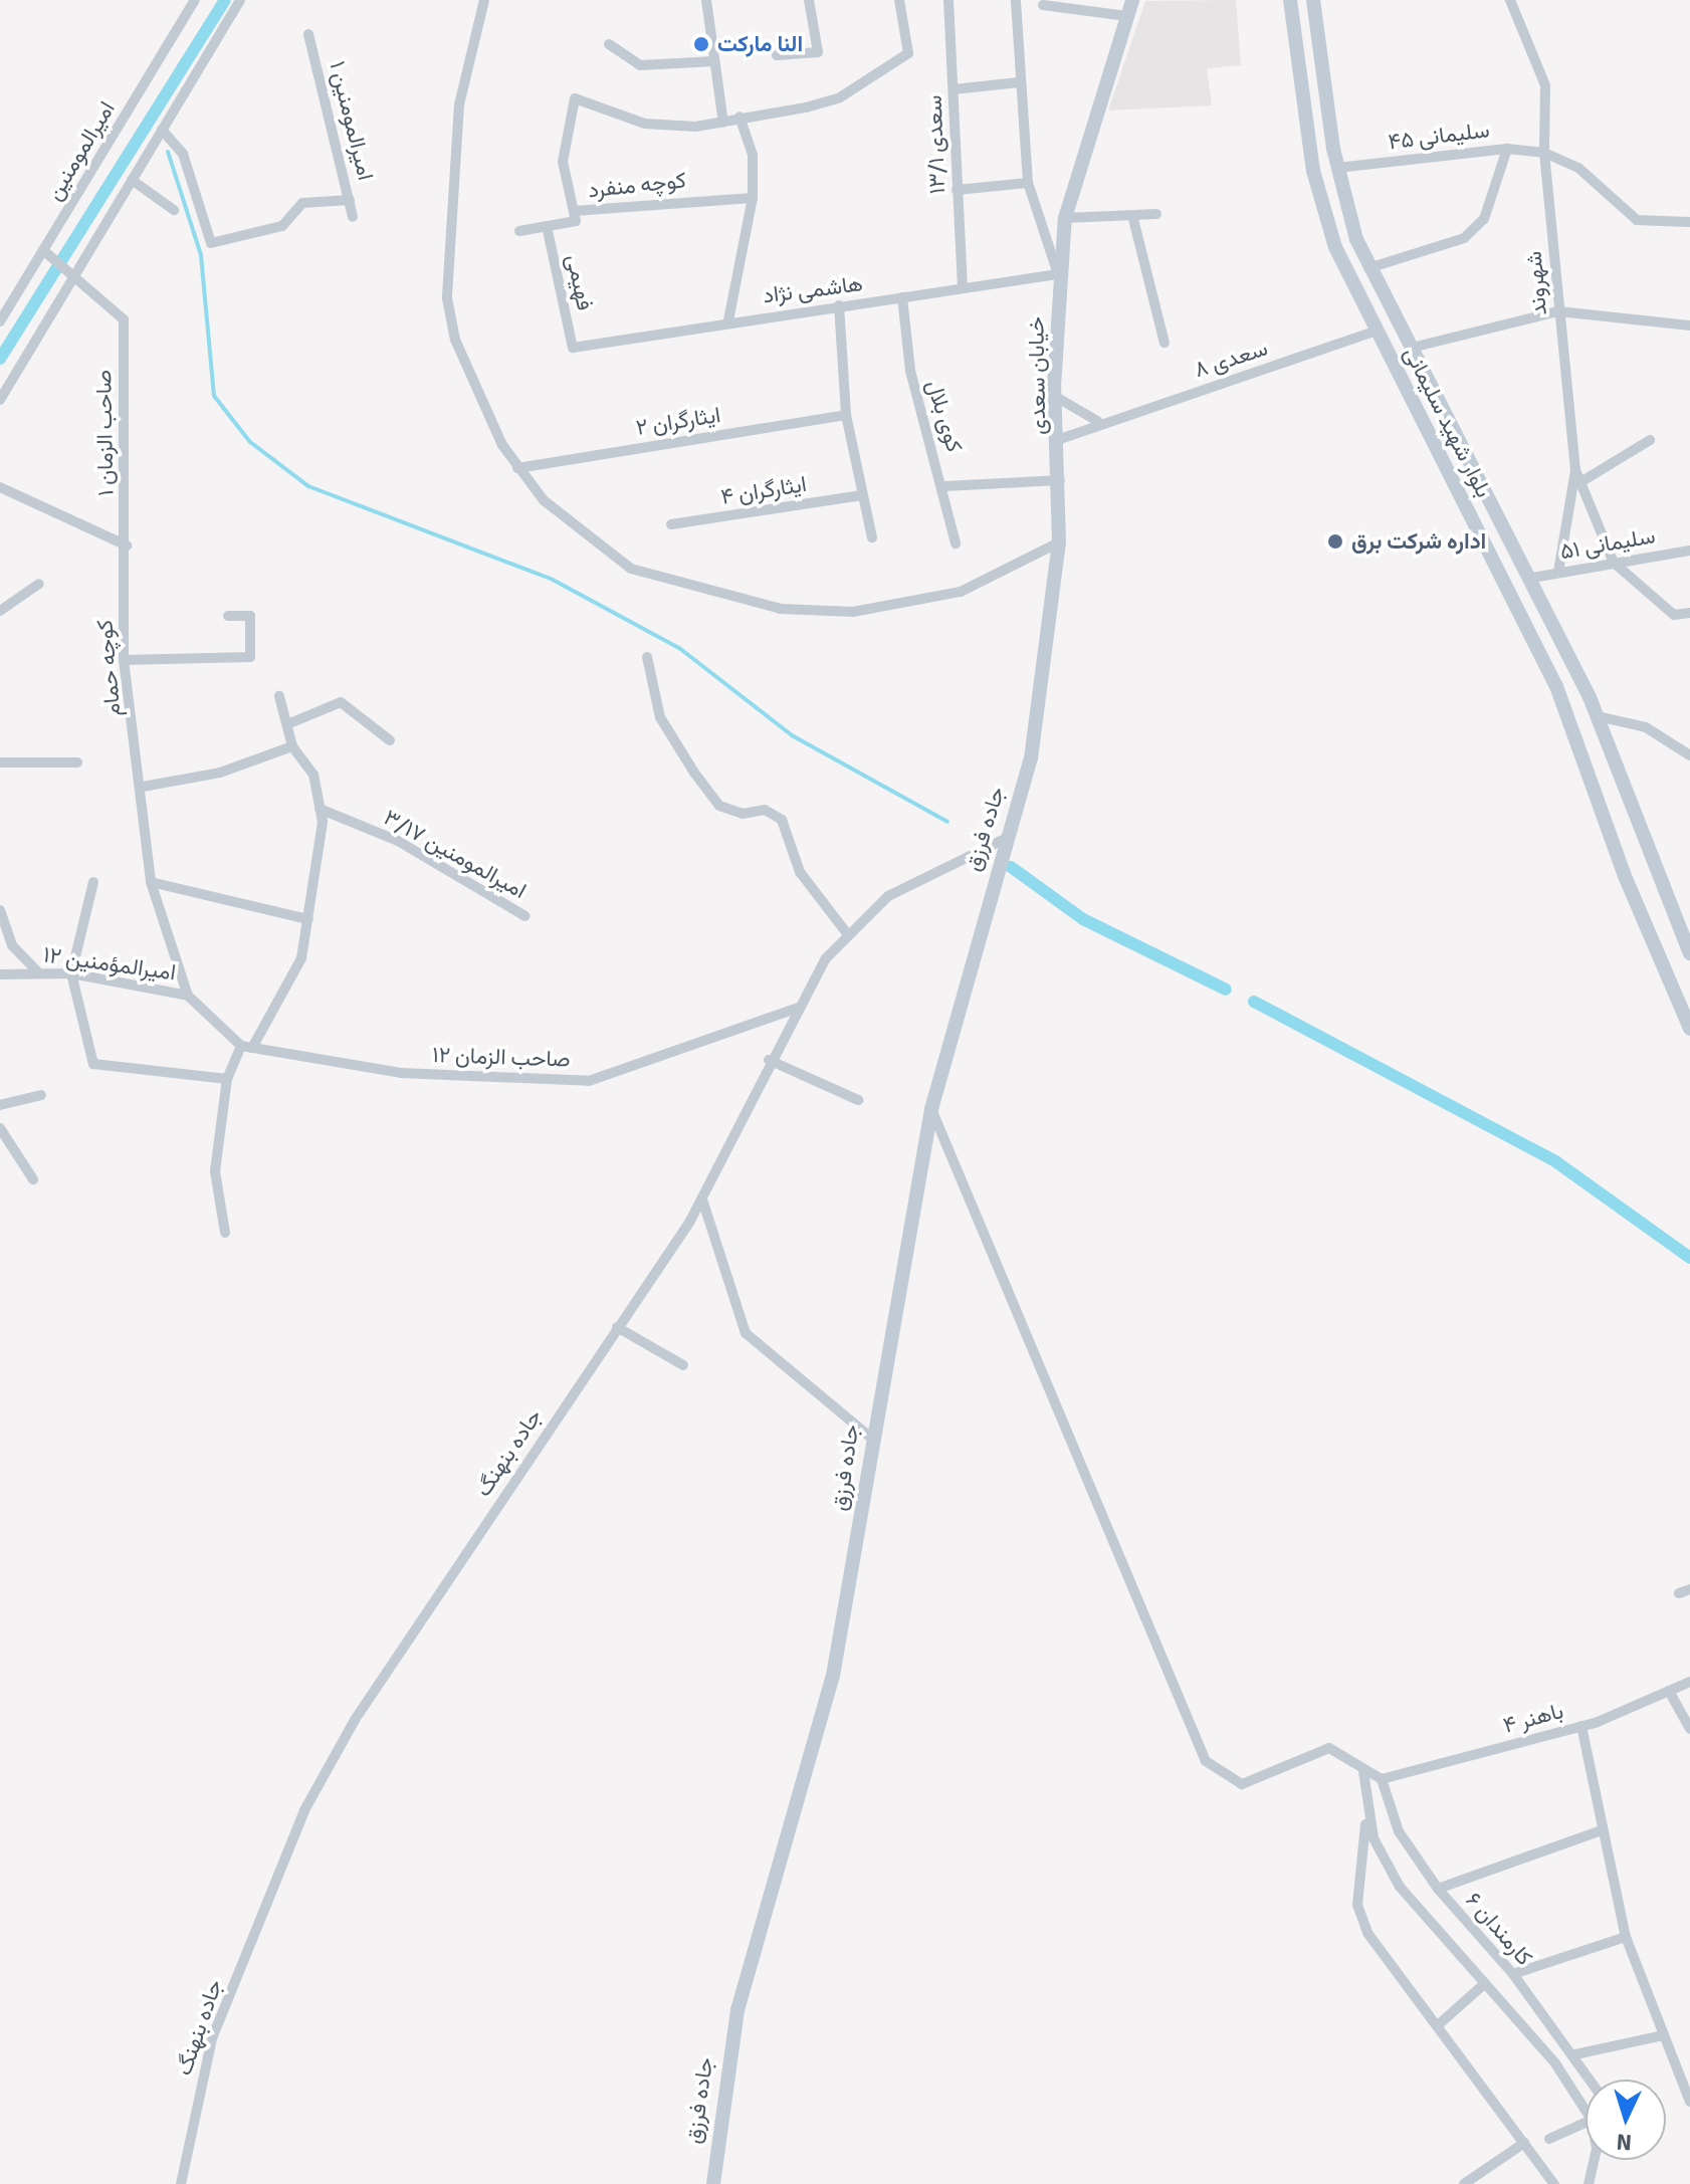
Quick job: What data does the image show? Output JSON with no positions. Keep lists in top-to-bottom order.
{
  "streets": {
    "street": [
      "امیرالمومنین ۱",
      "سلیمانی ۴۵",
      "سعدی ۱۳/۱",
      "امیرالمومنین",
      "کوچه منفرد",
      "فهیمی",
      "شهروند",
      "هاشمی نژاد",
      "سعدی ۸",
      "خیابان سعدی",
      "کوی بلال",
      "ایثارگران ۲",
      "بلوار شهید سلیمانی",
      "صاحب الزمان ۱",
      "ایثارگران ۴",
      "سلیمانی ۵۱",
      "کوچه حمام",
      "جاده فرزق",
      "امیرالمومنین ۳/۱۷",
      "امیرالمؤمنین ۱۲",
      "صاحب الزمان ۱۲",
      "جاده بنهنگ",
      "باهنر ۴",
      "کارمندان ۶"
    ]
  },
  "crossings": [
    ["سلیمانی ۴۵", "شهروند"],
    ["سلیمانی ۴۵", "بلوار شهید سلیمانی"],
    ["سعدی ۱۳/۱", "هاشمی نژاد"],
    ["کوچه منفرد", "فهیمی"],
    ["فهیمی", "هاشمی نژاد"],
    ["شهروند", "سلیمانی ۵۱"],
    ["هاشمی نژاد", "خیابان سعدی"],
    ["هاشمی نژاد", "کوی بلال"],
    ["سعدی ۸", "خیابان سعدی"],
    ["سعدی ۸", "بلوار شهید سلیمانی"],
    ["خیابان سعدی", "جاده فرزق"],
    ["بلوار شهید سلیمانی", "سلیمانی ۵۱"],
    ["صاحب الزمان ۱", "کوچه حمام"],
    ["جاده فرزق", "جاده بنهنگ"],
    ["امیرالمؤمنین ۱۲", "صاحب الزمان ۱۲"],
    ["صاحب الزمان ۱۲", "جاده بنهنگ"],
    ["باهنر ۴", "کارمندان ۶"]
  ],
  "places": ["النا مارکت", "اداره شرکت برق"],
  "north": "bottom"
}
